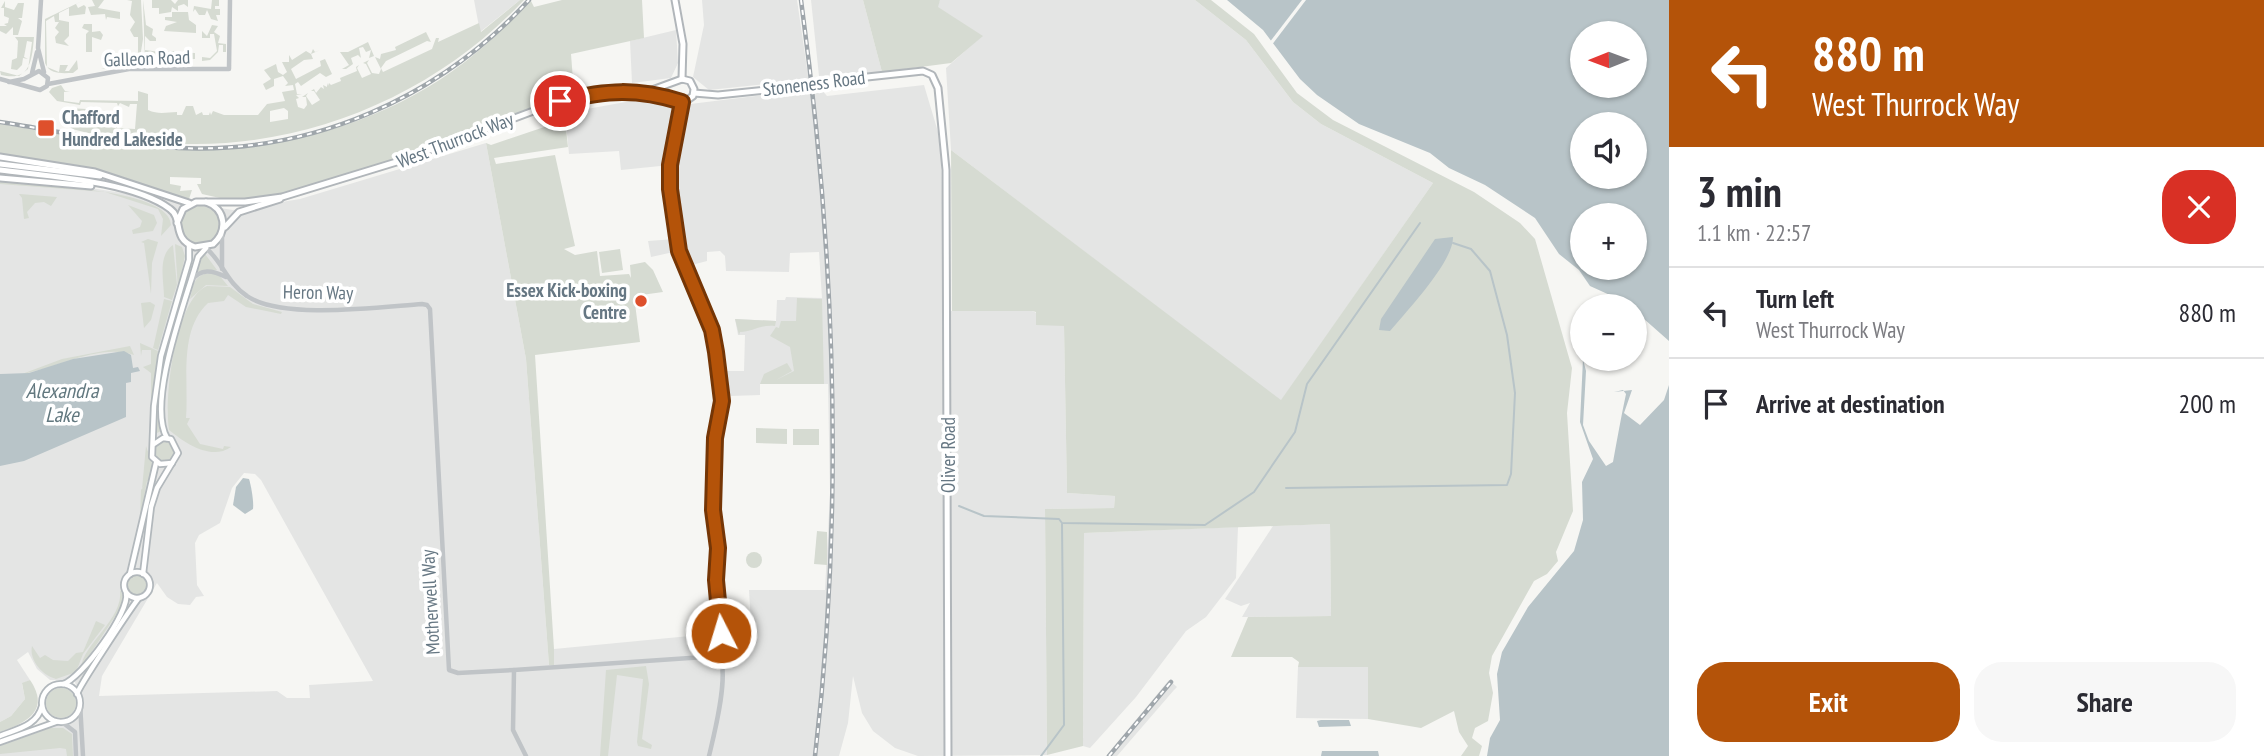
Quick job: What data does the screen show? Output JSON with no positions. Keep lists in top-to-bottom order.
{
  "streets": {
    "main road": ["Stoneness Road", "West Thurrock Way", "Oliver Road"],
    "street": ["Galleon Road", "Heron Way", "Motherwell Way"]
  },
  "crossings": [
    ["Stoneness Road", "West Thurrock Way"],
    ["Stoneness Road", "Oliver Road"],
    ["West Thurrock Way", "Heron Way"],
    ["Heron Way", "Motherwell Way"]
  ],
  "water": ["Alexandra Lake"],
  "places": {
    "transit": ["Chafford Hundred Lakeside"],
    "other": ["Essex Kick-boxing Centre"]
  },
  "north": "left",
  "page": {
    "turn": ["880 m", "West Thurrock Way"],
    "map_buttons": ["+", "−"],
    "heading": ["3 min", "1.1 km · 22:57"],
    "list": [
      {
        "name": "Turn left",
        "note": "West Thurrock Way",
        "value": "880 m"
      },
      {
        "name": "Arrive at destination",
        "value": "200 m"
      }
    ],
    "buttons": ["Exit", "Share"]
  }
}
